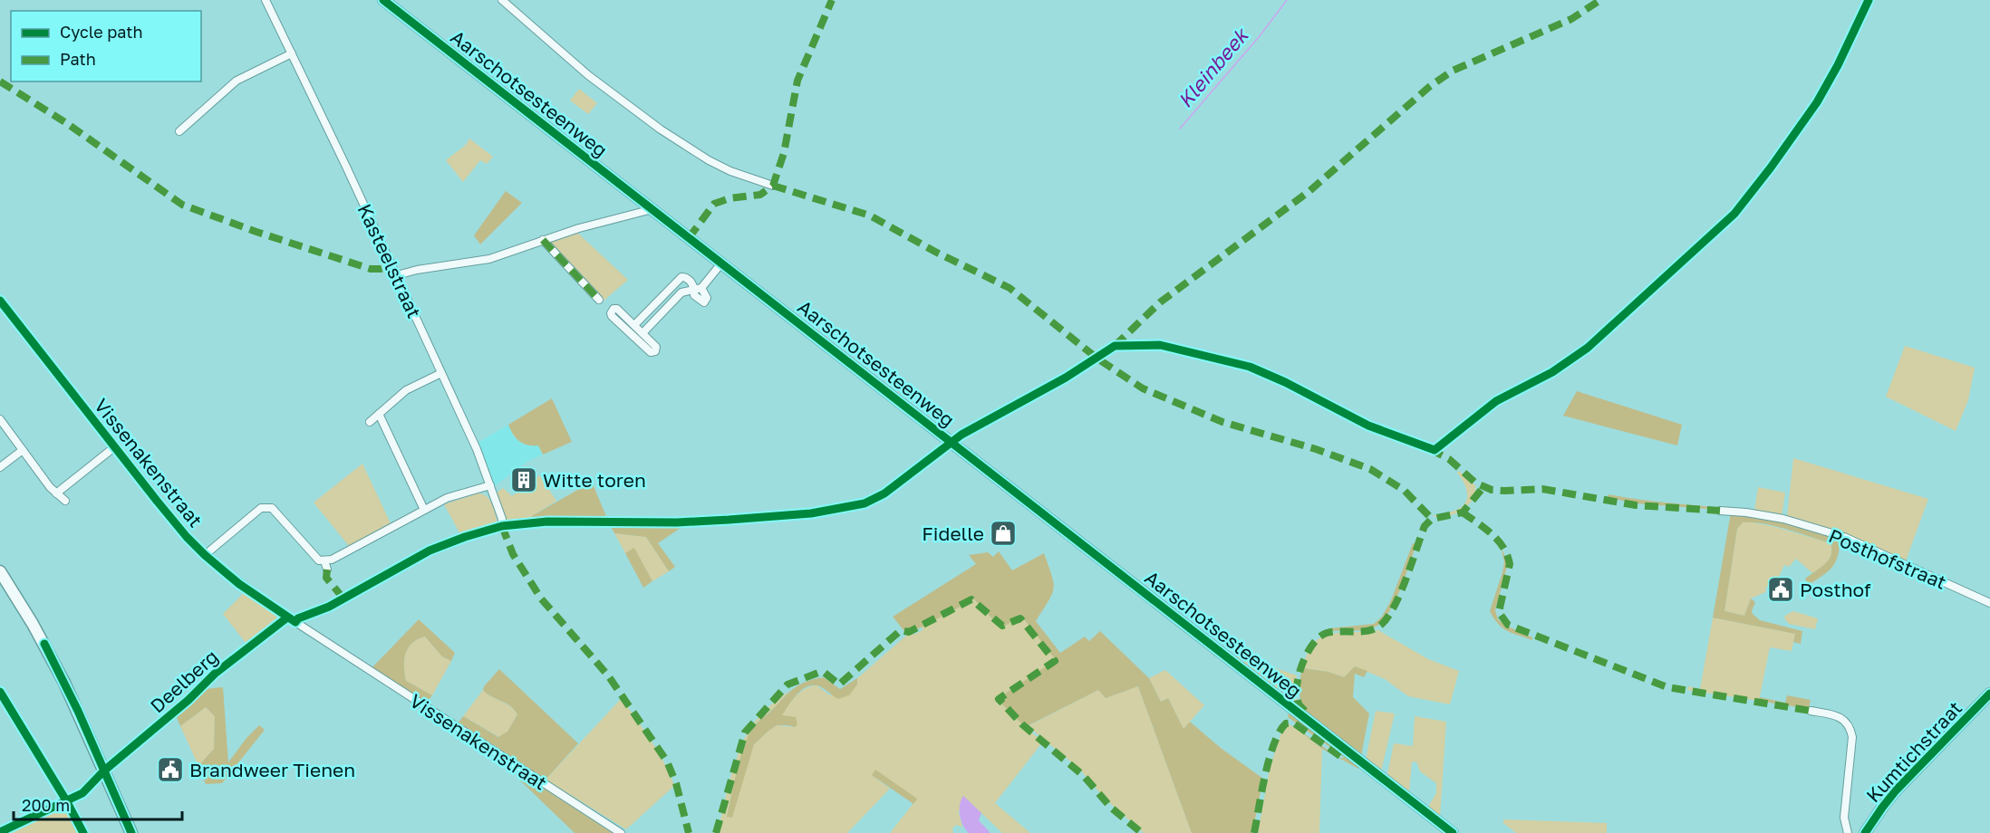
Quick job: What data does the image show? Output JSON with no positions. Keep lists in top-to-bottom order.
{
  "streets": {
    "main road": ["Aarschotsesteenweg", "Kumtichstraat"],
    "street": [
      "Kasteelstraat",
      "Vissenakenstraat",
      "Posthofstraat",
      "Deelberg"
    ]
  },
  "crossings": [
    ["Vissenakenstraat", "Deelberg"]
  ],
  "water": ["Kleinbeek"],
  "places": {
    "building": ["Witte toren"],
    "shop": ["Fidelle"],
    "public building": ["Posthof", "Brandweer Tienen"]
  },
  "legend": ["Cycle path", "Path"],
  "scale_bar": "200 m"
}
